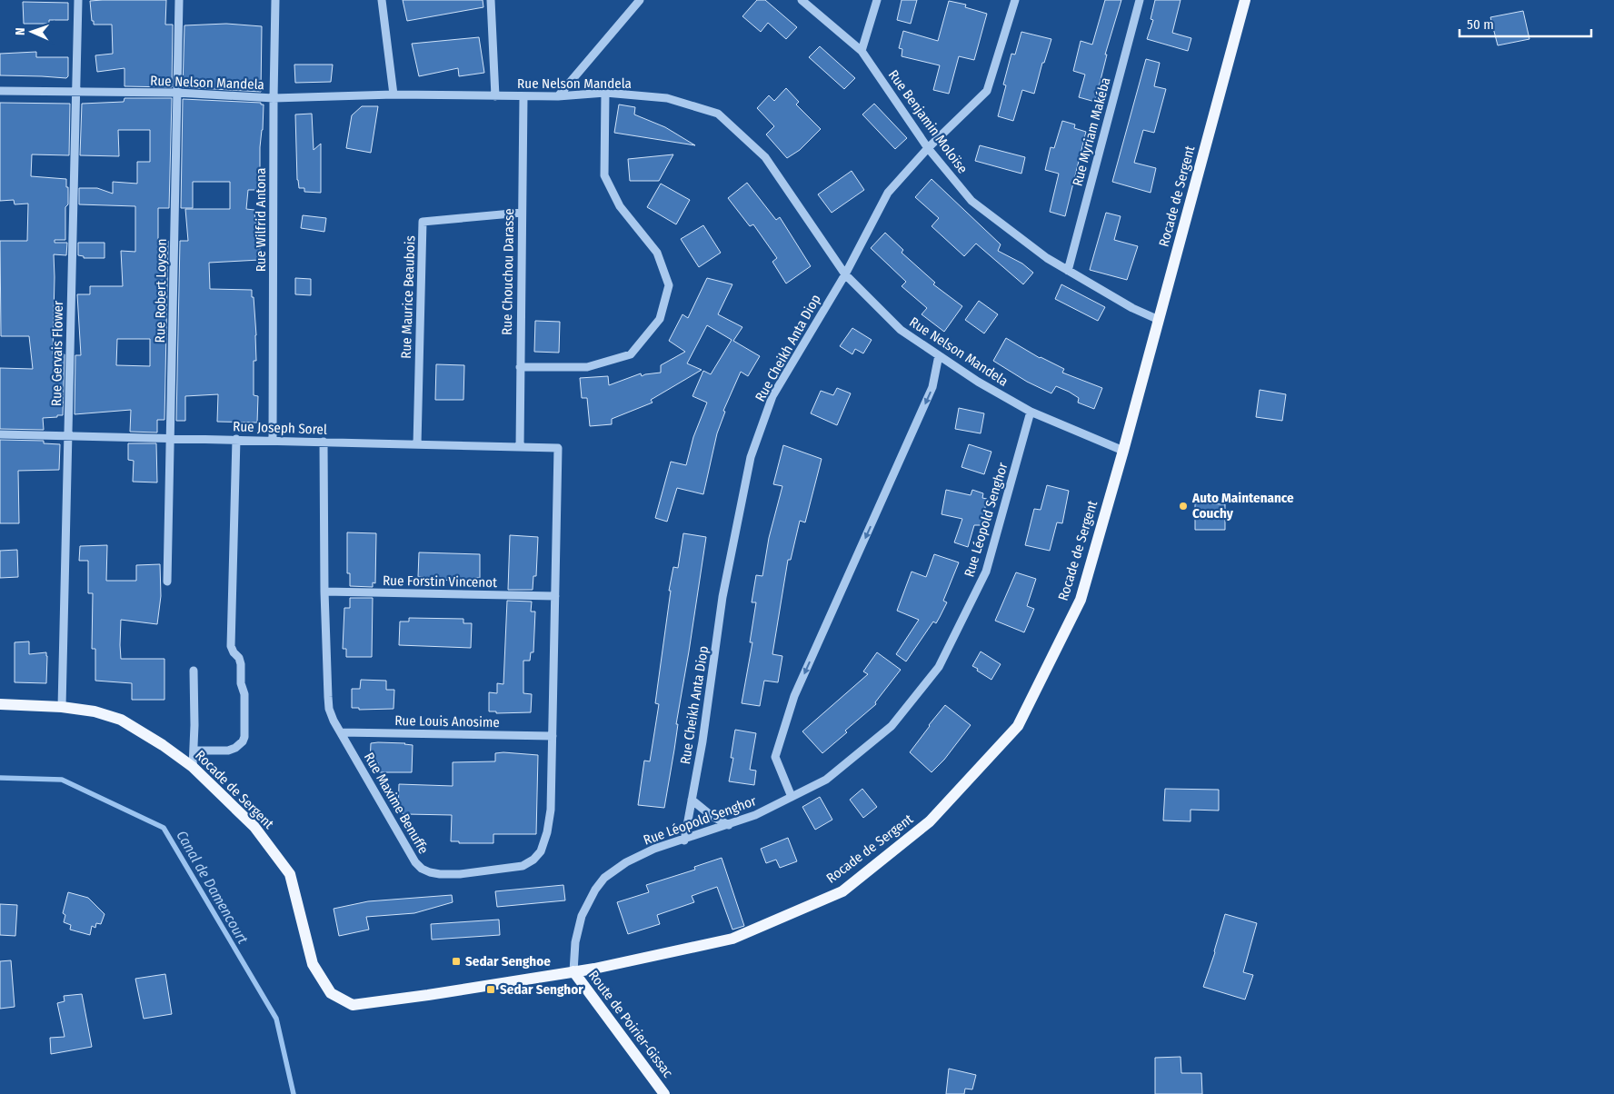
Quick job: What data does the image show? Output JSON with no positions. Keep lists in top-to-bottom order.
{
  "streets": {
    "main road": ["Rocade de Sergent", "Route de Poirier-Gissac"],
    "street": [
      "Rue Nelson Mandela",
      "Rue Benjamin Moloïse",
      "Rue Myriam Makéba",
      "Rue Wilfrid Antona",
      "Rue Chouchou Darasse",
      "Rue Robert Loyson",
      "Rue Maurice Beaubois",
      "Rue Cheikh Anta Diop",
      "Rue Gervais Flower",
      "Rue Joseph Sorel",
      "Rue Léopold Senghor",
      "Rue Forstin Vincenot",
      "Rue Louis Anosime",
      "Rue Maxime Benuffe"
    ]
  },
  "crossings": [
    ["Rue Nelson Mandela", "Rocade de Sergent"],
    ["Rue Nelson Mandela", "Rue Wilfrid Antona"],
    ["Rue Nelson Mandela", "Rue Chouchou Darasse"],
    ["Rue Nelson Mandela", "Rue Robert Loyson"],
    ["Rue Nelson Mandela", "Rue Cheikh Anta Diop"],
    ["Rue Nelson Mandela", "Rue Gervais Flower"],
    ["Rue Nelson Mandela", "Rue Léopold Senghor"],
    ["Rue Benjamin Moloïse", "Rue Myriam Makéba"],
    ["Rue Benjamin Moloïse", "Rocade de Sergent"],
    ["Rue Benjamin Moloïse", "Rue Cheikh Anta Diop"],
    ["Rocade de Sergent", "Rue Gervais Flower"],
    ["Rocade de Sergent", "Rue Léopold Senghor"],
    ["Rocade de Sergent", "Route de Poirier-Gissac"],
    ["Rue Wilfrid Antona", "Rue Joseph Sorel"],
    ["Rue Chouchou Darasse", "Rue Maurice Beaubois"],
    ["Rue Chouchou Darasse", "Rue Joseph Sorel"],
    ["Rue Robert Loyson", "Rue Joseph Sorel"],
    ["Rue Maurice Beaubois", "Rue Joseph Sorel"],
    ["Rue Cheikh Anta Diop", "Rue Léopold Senghor"],
    ["Rue Gervais Flower", "Rue Joseph Sorel"],
    ["Rue Joseph Sorel", "Rue Maxime Benuffe"],
    ["Rue Léopold Senghor", "Route de Poirier-Gissac"],
    ["Rue Forstin Vincenot", "Rue Maxime Benuffe"],
    ["Rue Louis Anosime", "Rue Maxime Benuffe"]
  ],
  "water": ["Canal de Damencourt"],
  "places": {
    "other": ["Auto Maintenance Couchy"],
    "transit": ["Sedar Senghoe", "Sedar Senghor"]
  },
  "scale_bar": "50 m",
  "north": "left"
}
